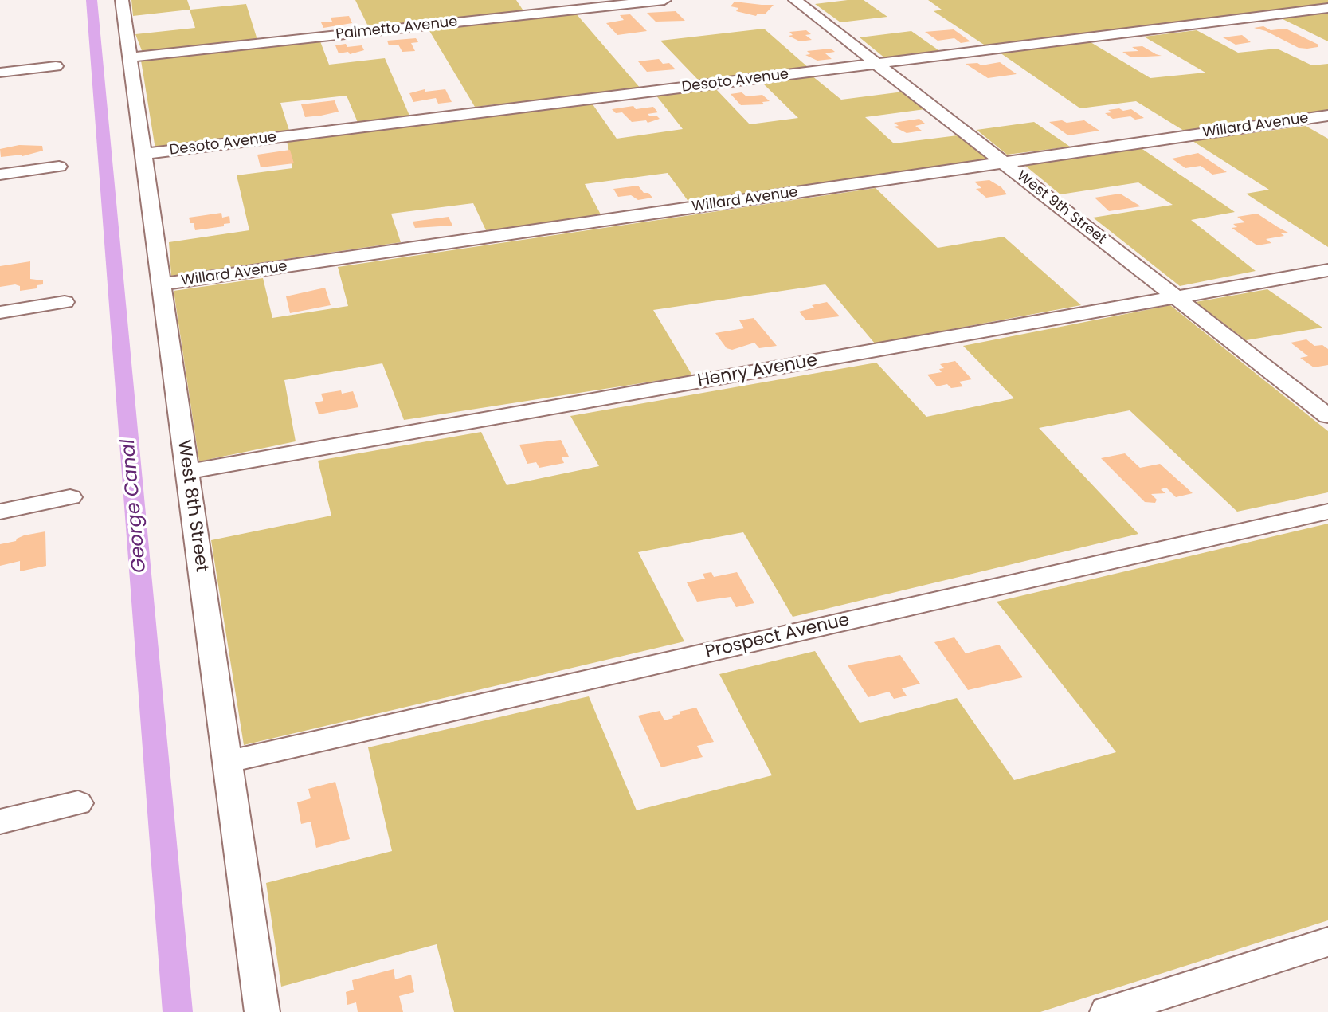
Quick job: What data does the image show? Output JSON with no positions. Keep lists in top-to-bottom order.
{
  "streets": {
    "street": [
      "Palmetto Avenue",
      "Desoto Avenue",
      "Willard Avenue",
      "West 9th Street",
      "Henry Avenue",
      "West 8th Street",
      "Prospect Avenue"
    ]
  },
  "crossings": [
    ["Palmetto Avenue", "West 8th Street"],
    ["Desoto Avenue", "West 9th Street"],
    ["Desoto Avenue", "West 8th Street"],
    ["Willard Avenue", "West 9th Street"],
    ["Willard Avenue", "West 8th Street"],
    ["West 9th Street", "Henry Avenue"],
    ["Henry Avenue", "West 8th Street"],
    ["West 8th Street", "Prospect Avenue"]
  ],
  "water": ["George Canal"]
}
